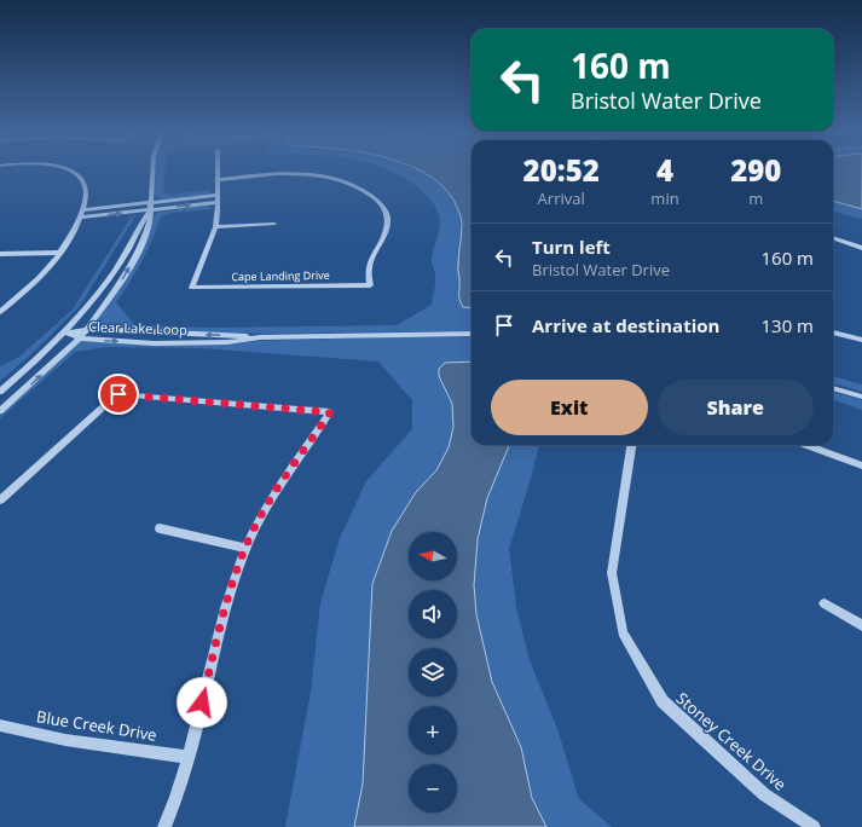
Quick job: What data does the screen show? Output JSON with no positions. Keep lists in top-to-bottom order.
{
  "streets": {
    "street": [
      "Cape Landing Drive",
      "Clear Lake Loop",
      "Blue Creek Drive",
      "Stoney Creek Drive"
    ]
  },
  "north": "left",
  "page": {
    "turn": ["160 m", "Bristol Water Drive"],
    "eta": [
      "20:52",
      "Arrival",
      "4",
      "min",
      "290",
      "m"
    ],
    "list": [
      {
        "name": "Turn left",
        "note": "Bristol Water Drive",
        "value": "160 m"
      },
      {
        "name": "Arrive at destination",
        "value": "130 m"
      }
    ],
    "buttons": ["Exit", "Share"],
    "map_buttons": ["+", "−"]
  }
}
